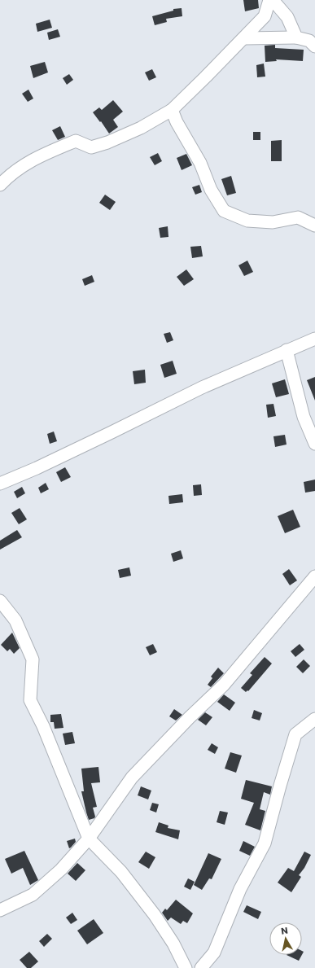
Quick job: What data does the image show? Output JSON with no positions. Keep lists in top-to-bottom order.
{
  "north": "top"
}
